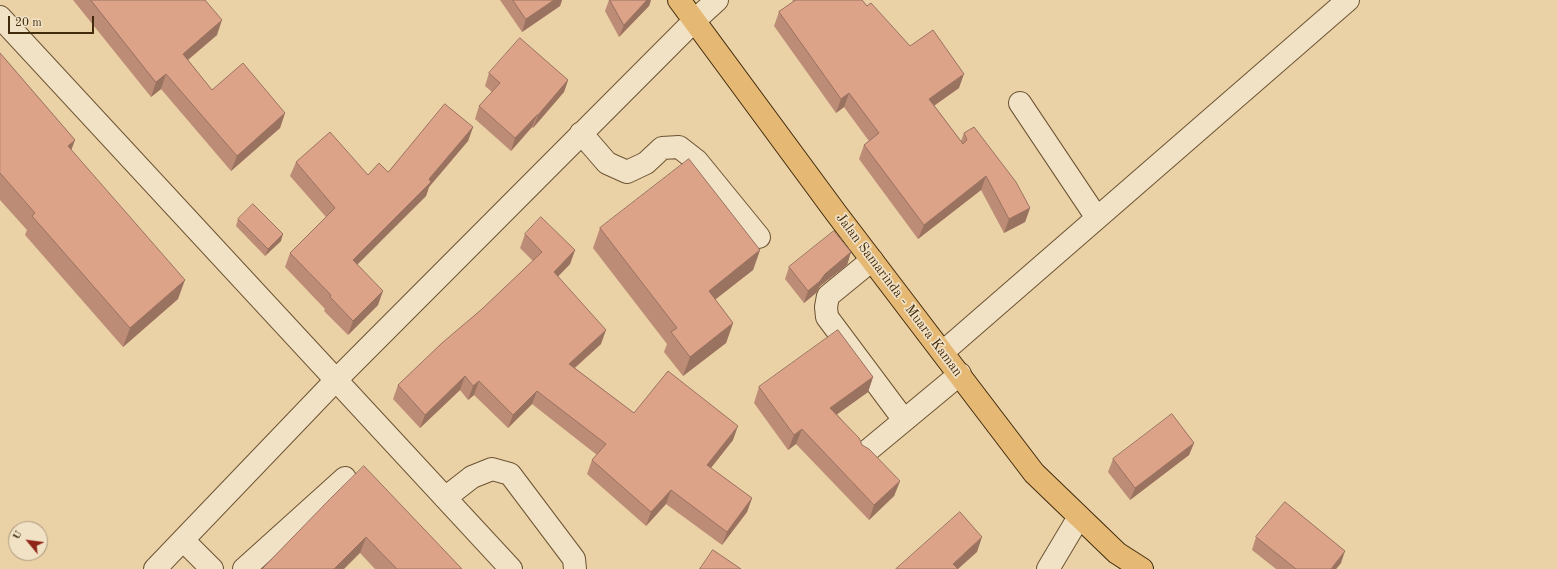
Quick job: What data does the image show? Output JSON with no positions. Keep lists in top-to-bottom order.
{
  "streets": {
    "main road": ["Jalan Samarinda - Muara Kaman"]
  },
  "scale_bar": "20 m",
  "north": "top left"
}
